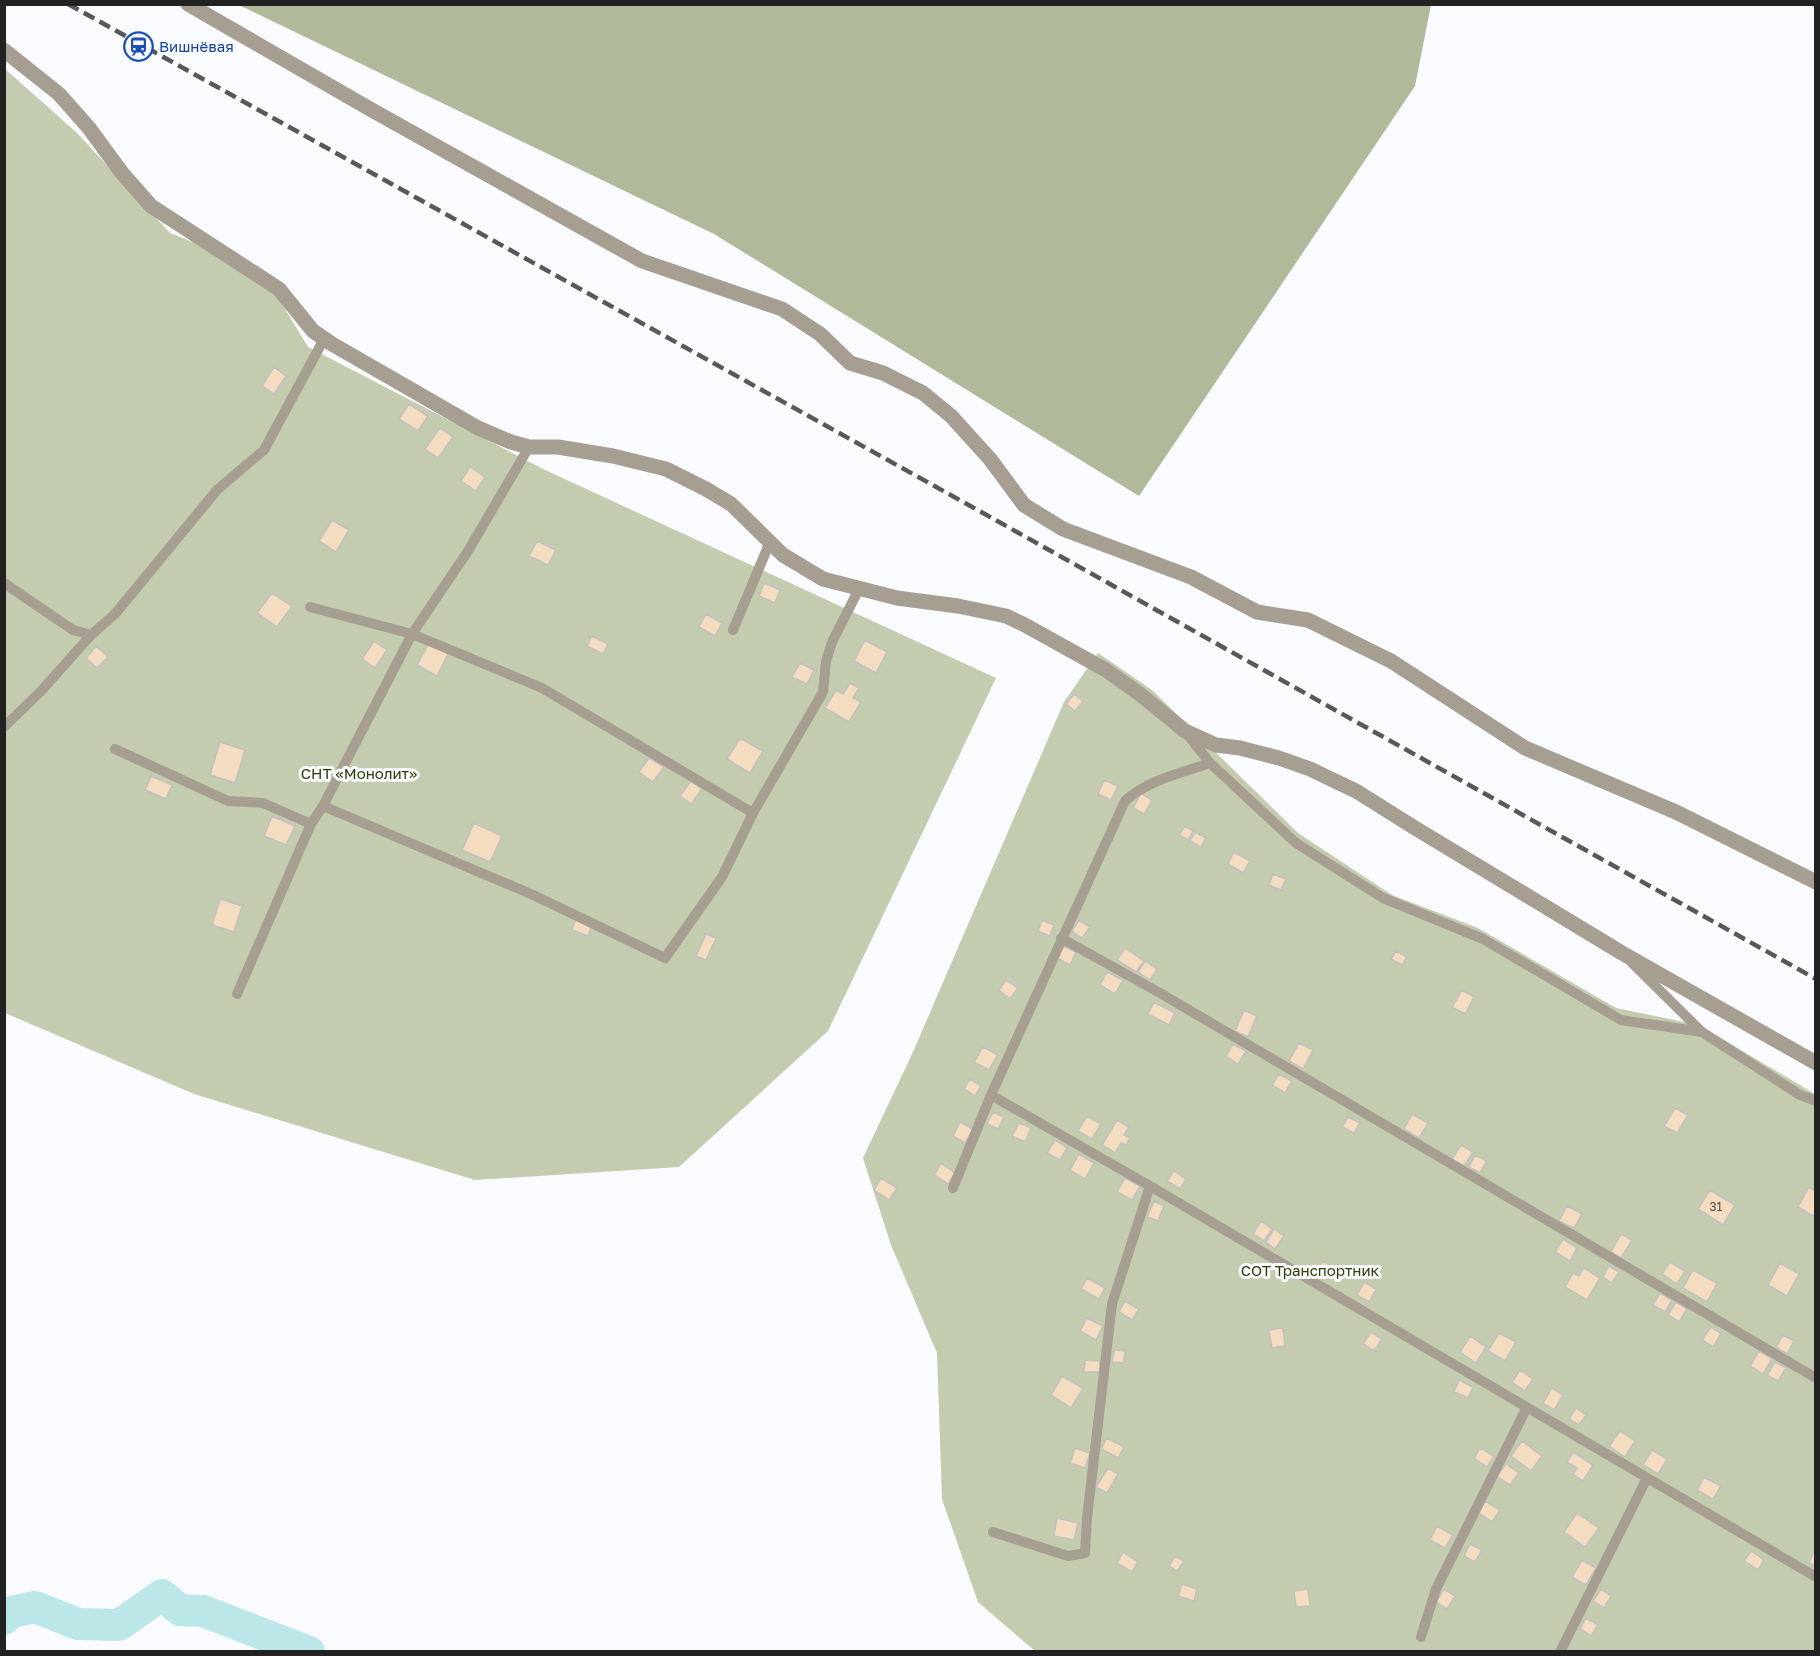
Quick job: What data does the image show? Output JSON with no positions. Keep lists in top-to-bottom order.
{
  "parks": ["СНТ «Монолит»", "СОТ Транспортник"],
  "places": {
    "station": ["Вишнёвая"]
  },
  "house_numbers": ["31"]
}
